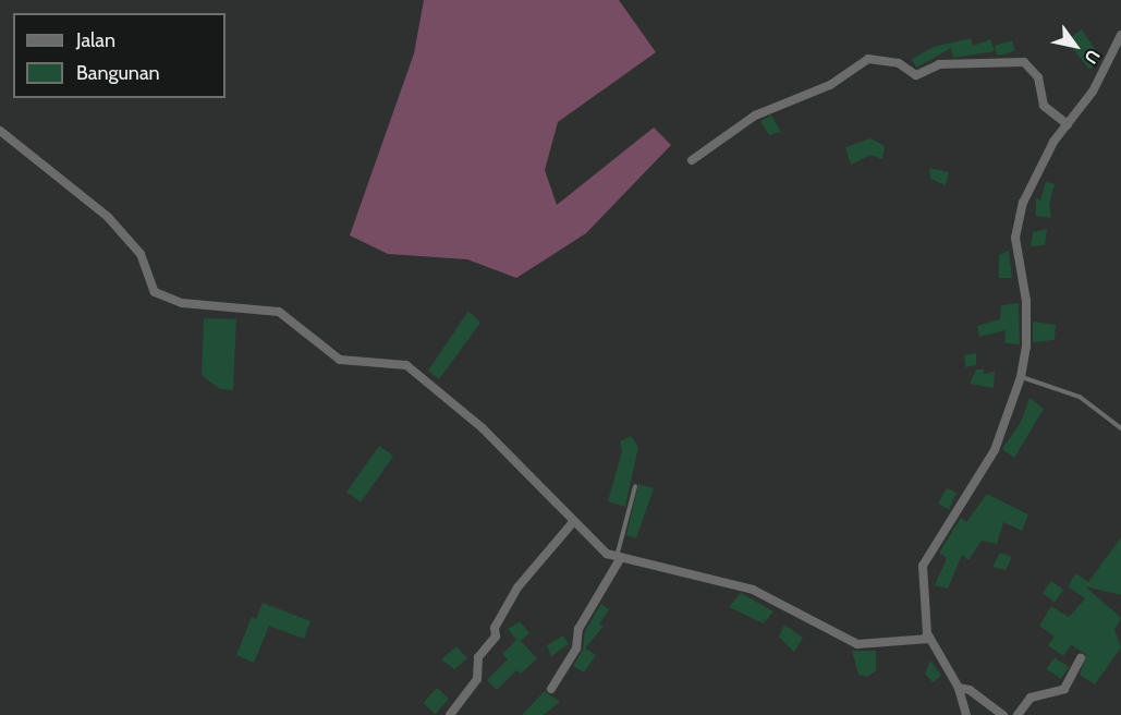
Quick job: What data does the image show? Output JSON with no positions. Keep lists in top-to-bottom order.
{
  "legend": ["Jalan", "Bangunan"],
  "north": "bottom right"
}
